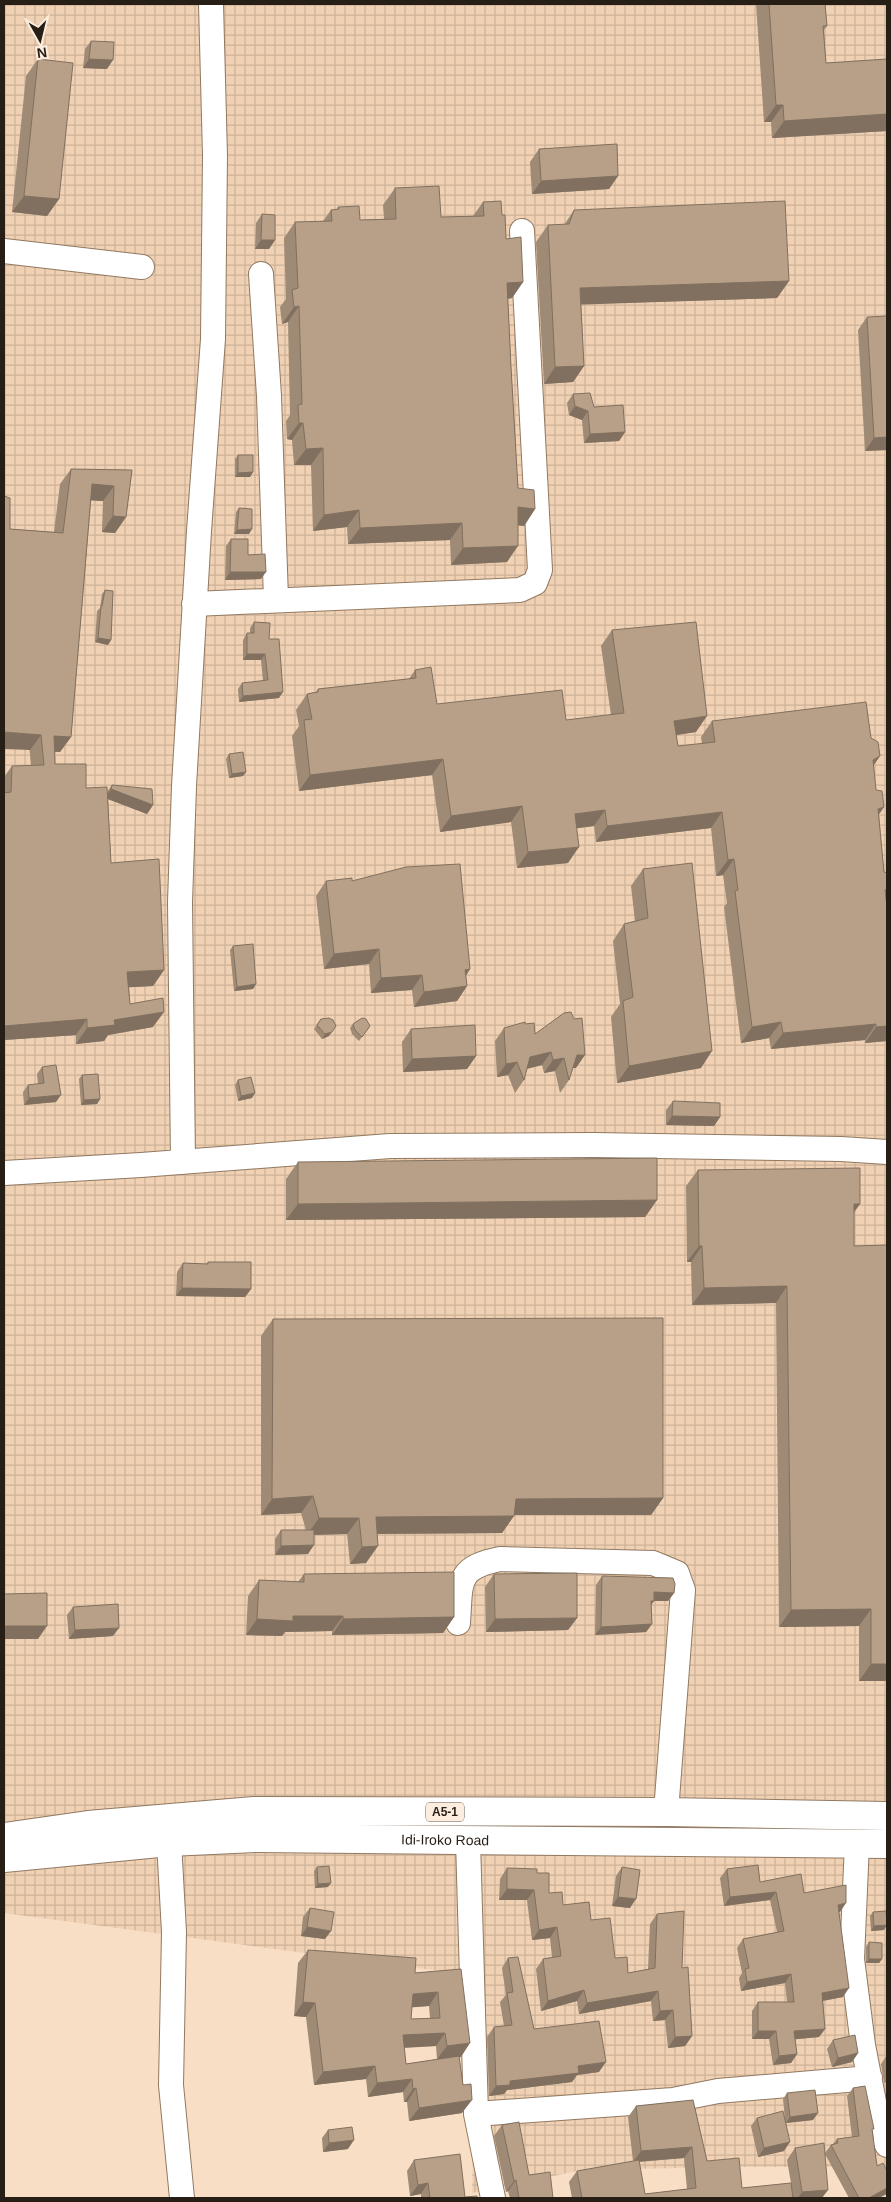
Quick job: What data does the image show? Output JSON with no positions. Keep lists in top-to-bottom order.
{
  "streets": {
    "highway": ["A5-1", "Idi-Iroko Road"]
  },
  "north": "bottom"
}
